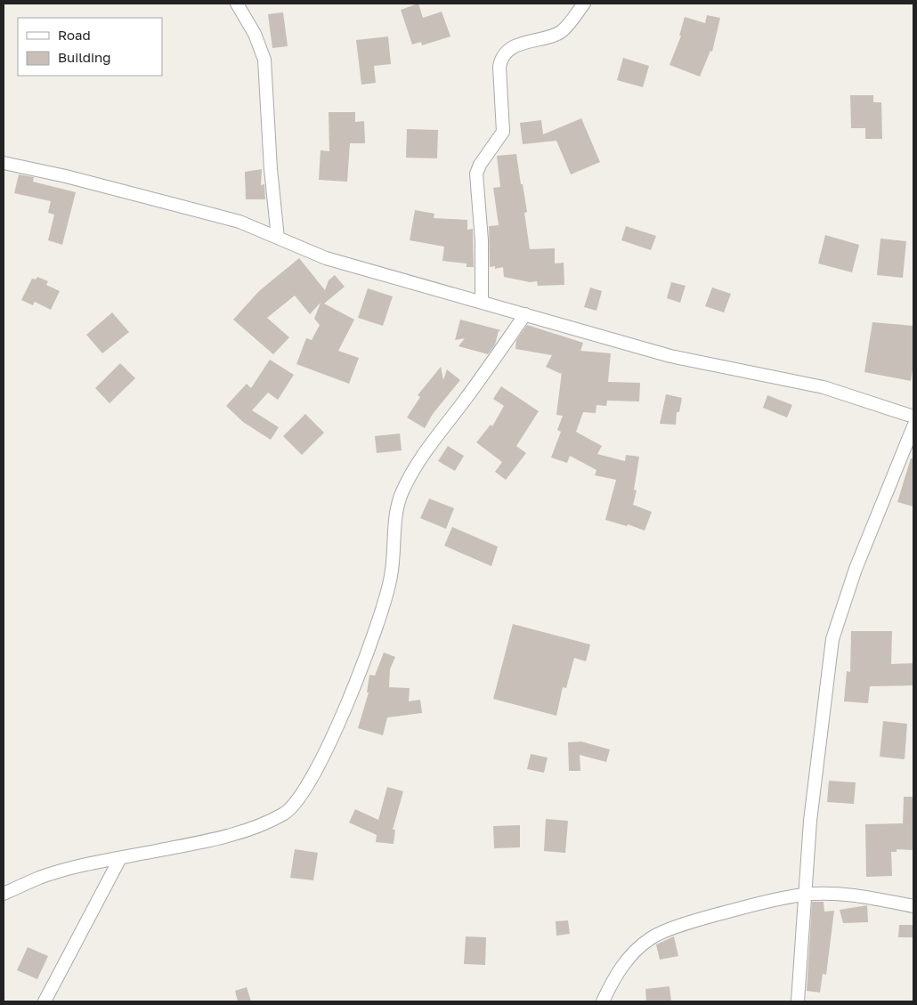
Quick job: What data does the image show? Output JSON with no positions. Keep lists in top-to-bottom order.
{
  "legend": ["Road", "Building"]
}
